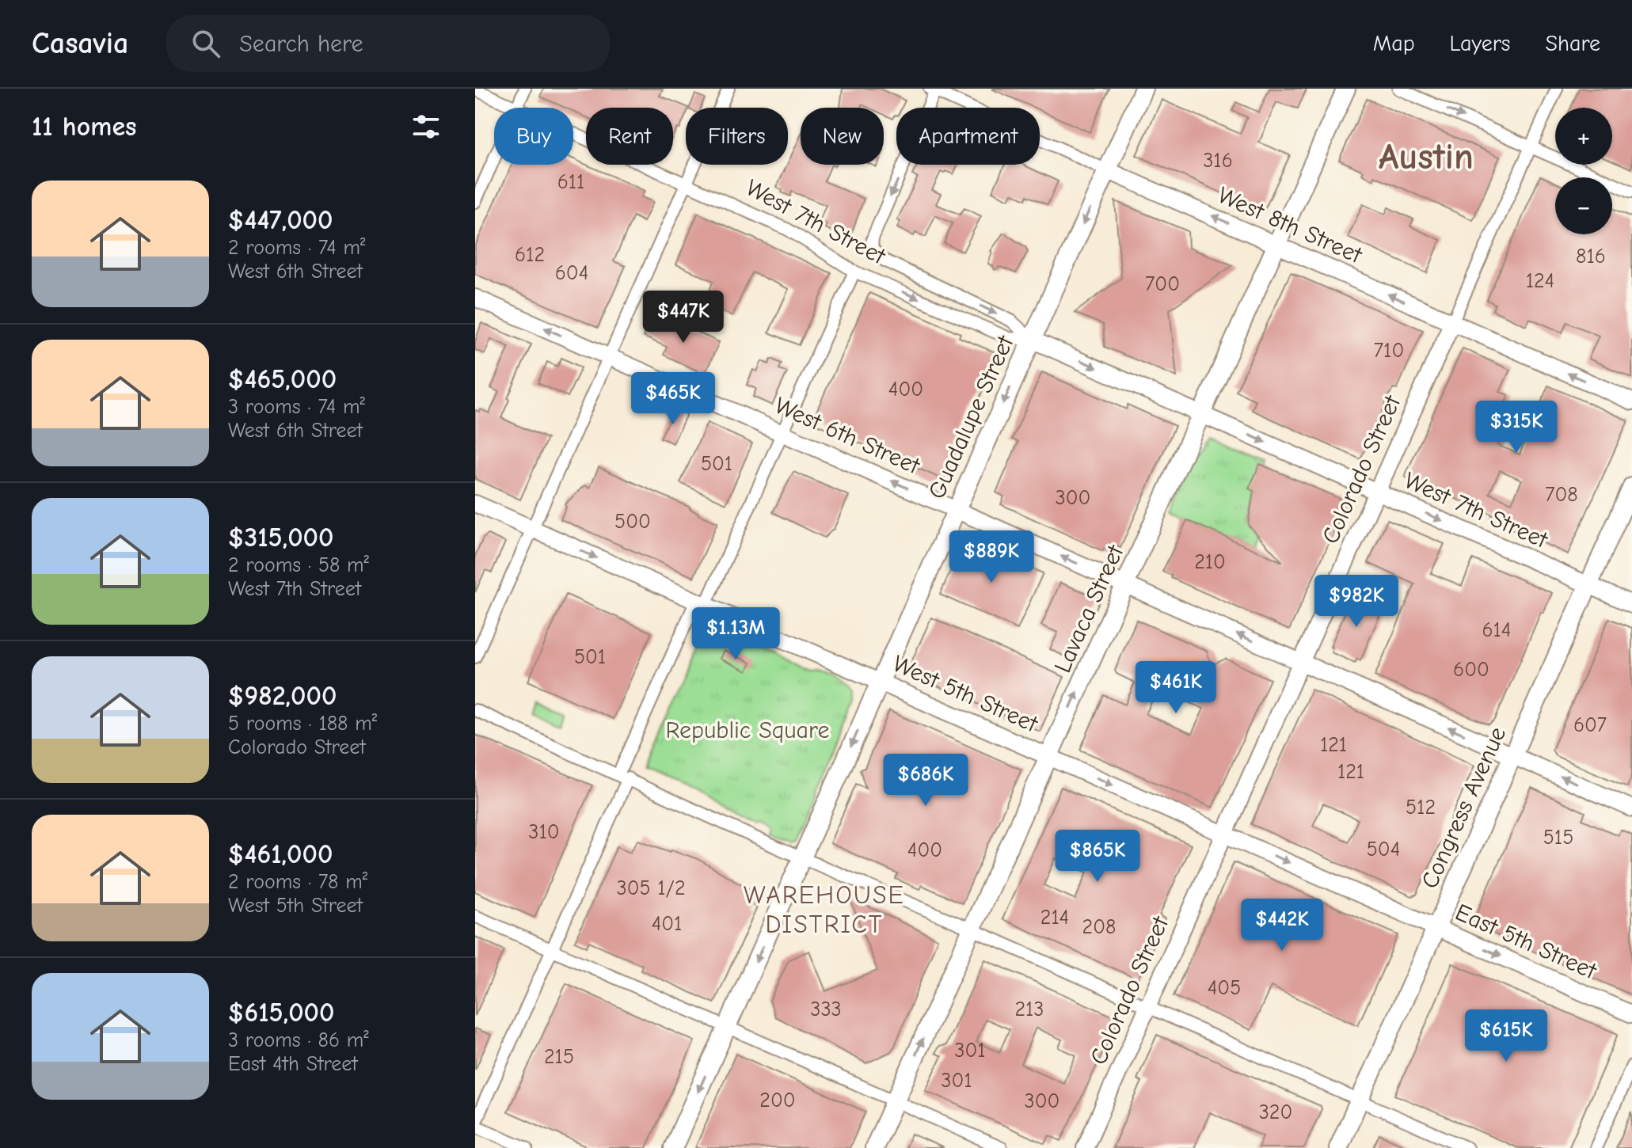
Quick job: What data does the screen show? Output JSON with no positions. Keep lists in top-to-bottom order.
{
  "streets": {
    "main road": [
      "West 7th Street",
      "West 8th Street",
      "Guadalupe Street",
      "West 6th Street",
      "Colorado Street",
      "Lavaca Street",
      "West 5th Street",
      "Congress Avenue",
      "East 5th Street"
    ]
  },
  "crossings": [
    ["West 7th Street", "West 8th Street"],
    ["West 7th Street", "Guadalupe Street"],
    ["West 7th Street", "Colorado Street"],
    ["West 7th Street", "Lavaca Street"],
    ["West 7th Street", "Congress Avenue"],
    ["West 8th Street", "Guadalupe Street"],
    ["West 8th Street", "Colorado Street"],
    ["West 8th Street", "Lavaca Street"],
    ["Guadalupe Street", "West 6th Street"],
    ["Guadalupe Street", "West 5th Street"],
    ["West 6th Street", "Colorado Street"],
    ["West 6th Street", "Lavaca Street"],
    ["West 6th Street", "Congress Avenue"],
    ["Colorado Street", "West 5th Street"],
    ["Lavaca Street", "West 5th Street"],
    ["West 5th Street", "Congress Avenue"],
    ["West 5th Street", "East 5th Street"],
    ["Congress Avenue", "East 5th Street"]
  ],
  "one_way": [
    "West 7th Street",
    "West 8th Street",
    "Guadalupe Street",
    "West 6th Street",
    "West 5th Street",
    "East 5th Street"
  ],
  "districts": ["Austin", "WAREHOUSE DISTRICT"],
  "parks": ["Republic Square"],
  "house_numbers": [
    "316",
    "611",
    "612",
    "816",
    "604",
    "124",
    "700",
    "710",
    "400",
    "501",
    "708",
    "300",
    "500",
    "210",
    "614",
    "501",
    "600",
    "607",
    "121",
    "121",
    "512",
    "310",
    "515",
    "504",
    "400",
    "305 1/2",
    "214",
    "401",
    "208",
    "405",
    "333",
    "213",
    "301",
    "215",
    "301",
    "200",
    "300",
    "320"
  ],
  "page": {
    "header": "Casavia",
    "search": "Search here",
    "nav": ["Map", "Layers", "Share"],
    "heading": "11 homes",
    "map_buttons": ["+", "−"],
    "chip": [
      "Buy",
      "Rent",
      "Filters",
      "New",
      "Apartment"
    ],
    "list": [
      {
        "name": "$447,000",
        "note": "2 rooms · 74 m² · West 6th Street"
      },
      {
        "name": "$465,000",
        "note": "3 rooms · 74 m² · West 6th Street"
      },
      {
        "name": "$315,000",
        "note": "2 rooms · 58 m² · West 7th Street"
      },
      {
        "name": "$982,000",
        "note": "5 rooms · 188 m² · Colorado Street"
      },
      {
        "name": "$461,000",
        "note": "2 rooms · 78 m² · West 5th Street"
      },
      {
        "name": "$615,000",
        "note": "3 rooms · 86 m² · East 4th Street"
      }
    ],
    "price": [
      "$447K",
      "$465K",
      "$315K",
      "$889K",
      "$982K",
      "$1.13M",
      "$461K",
      "$686K",
      "$865K",
      "$442K",
      "$615K"
    ]
  }
}
